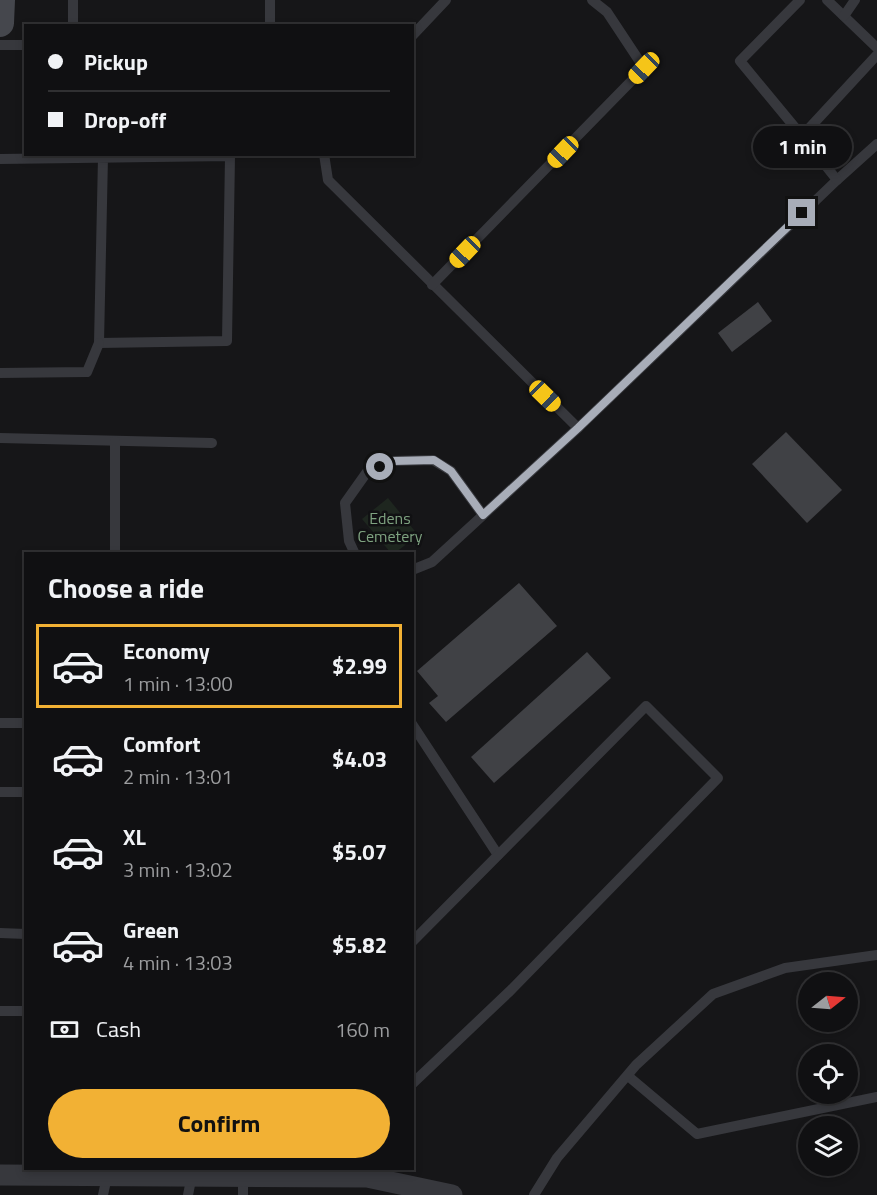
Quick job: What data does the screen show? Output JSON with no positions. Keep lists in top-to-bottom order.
{
  "parks": ["Edens Cemetery"],
  "north": "right",
  "page": {
    "banner": ["Pickup", "Drop-off"],
    "bubble": "1 min",
    "heading": "Choose a ride",
    "list": [
      {
        "name": "Economy",
        "note": "1 min · 13:00",
        "value": "$2.99"
      },
      {
        "name": "Comfort",
        "note": "2 min · 13:01",
        "value": "$4.03"
      },
      {
        "name": "XL",
        "note": "3 min · 13:02",
        "value": "$5.07"
      },
      {
        "name": "Green",
        "note": "4 min · 13:03",
        "value": "$5.82"
      }
    ],
    "pay": ["Cash", "160 m"],
    "buttons": "Confirm"
  }
}
